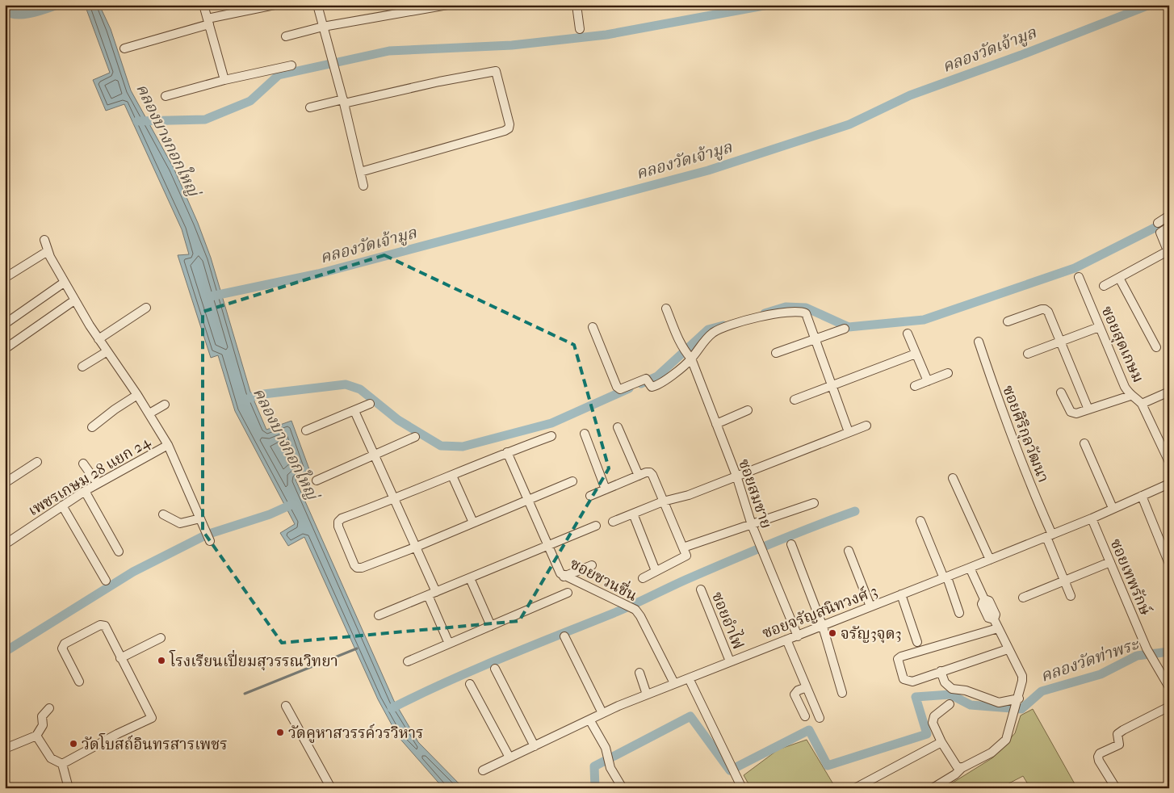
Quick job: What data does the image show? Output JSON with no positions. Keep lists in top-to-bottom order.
{
  "streets": {
    "street": [
      "ซอยสุดเกษม",
      "ซอยศิริกุลวัฒนา",
      "เพชรเกษม 28 แยก 24",
      "ซอยสมชาย",
      "ซอยเทพรักษ์",
      "ซอยชวนชื่น",
      "ซอยจรัญสนิทวงศ์ 3",
      "ซอยอำไฟ"
    ]
  },
  "crossings": [
    ["ซอยศิริกุลวัฒนา", "ซอยจรัญสนิทวงศ์ 3"],
    ["ซอยสมชาย", "ซอยจรัญสนิทวงศ์ 3"],
    ["ซอยเทพรักษ์", "ซอยจรัญสนิทวงศ์ 3"],
    ["ซอยชวนชื่น", "ซอยจรัญสนิทวงศ์ 3"],
    ["ซอยจรัญสนิทวงศ์ 3", "ซอยอำไฟ"]
  ],
  "water": ["คลองวัดเจ้ามูล", "คลองบางกอกใหญ่", "คลองวัดท่าพระ"],
  "places": [
    "จรัญ3จุด3",
    "โรงเรียนเปี่ยมสุวรรณวิทยา",
    "วัดคูหาสวรรค์วรวิหาร",
    "วัดโบสถ์อินทรสารเพชร"
  ]
}
